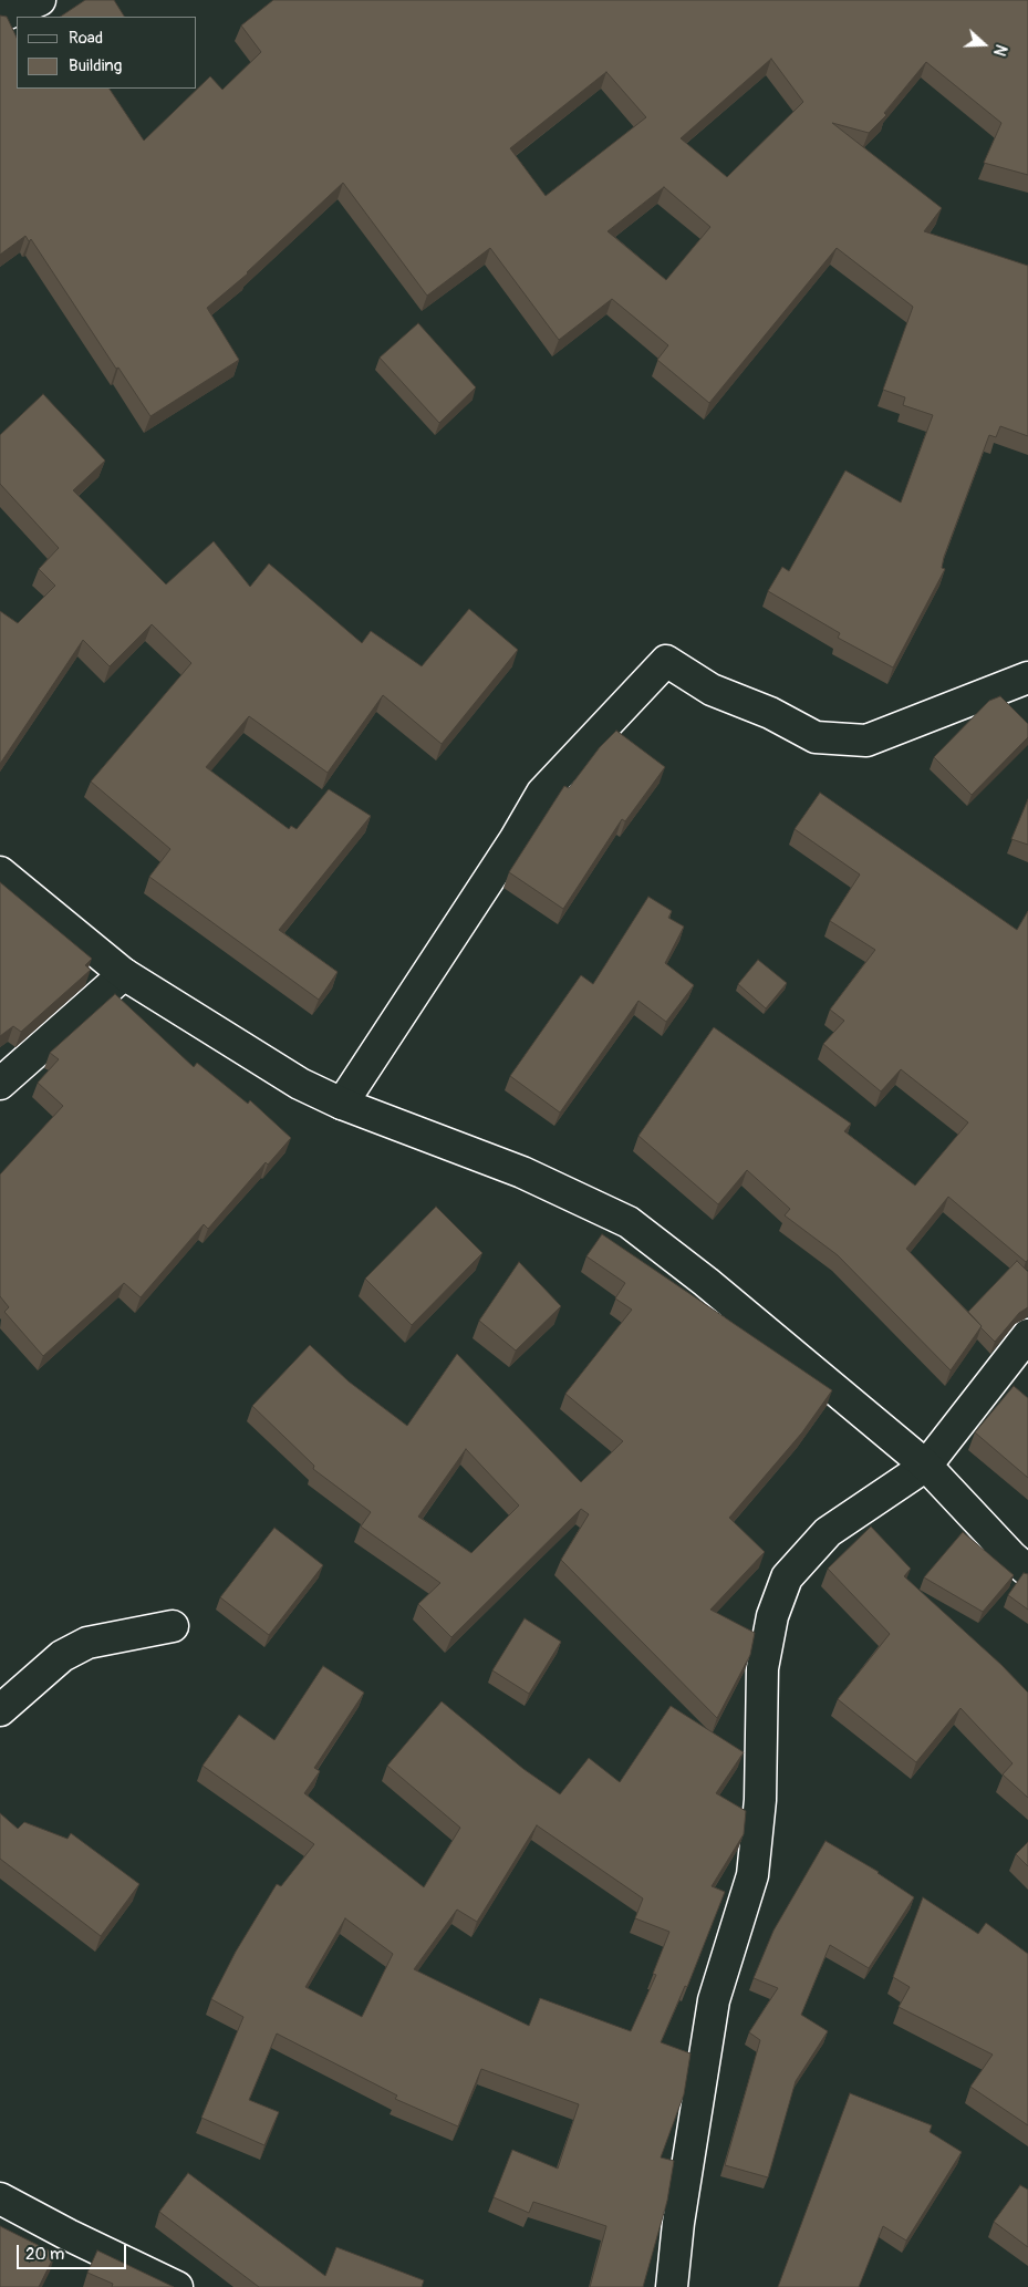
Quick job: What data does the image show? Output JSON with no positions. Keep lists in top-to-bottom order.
{
  "legend": ["Road", "Building"],
  "scale_bar": "20 m",
  "north": "right"
}
